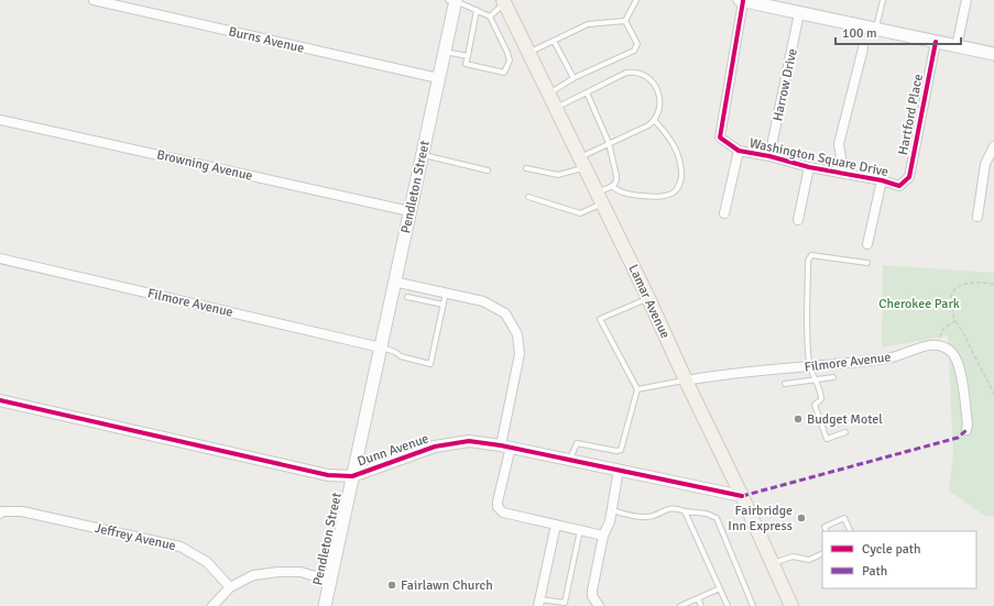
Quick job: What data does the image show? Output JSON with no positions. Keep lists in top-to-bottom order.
{
  "streets": {
    "main road": ["Pendleton Street", "Lamar Avenue"],
    "street": [
      "Burns Avenue",
      "Harrow Drive",
      "Hartford Place",
      "Washington Square Drive",
      "Browning Avenue",
      "Filmore Avenue",
      "Dunn Avenue",
      "Jeffrey Avenue"
    ]
  },
  "crossings": [
    ["Burns Avenue", "Pendleton Street"],
    ["Harrow Drive", "Washington Square Drive"],
    ["Hartford Place", "Washington Square Drive"],
    ["Browning Avenue", "Pendleton Street"],
    ["Pendleton Street", "Filmore Avenue"],
    ["Pendleton Street", "Dunn Avenue"],
    ["Lamar Avenue", "Filmore Avenue"],
    ["Lamar Avenue", "Dunn Avenue"]
  ],
  "parks": ["Cherokee Park"],
  "places": ["Budget Motel", "Fairbridge Inn Express", "Fairlawn Church"],
  "legend": ["Cycle path", "Path"],
  "scale_bar": "100 m"
}
